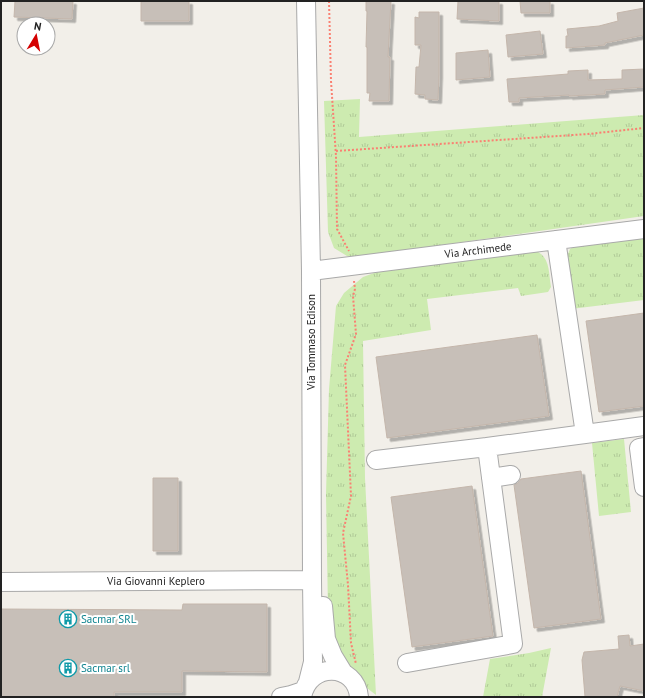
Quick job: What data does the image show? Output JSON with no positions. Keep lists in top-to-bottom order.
{
  "streets": {
    "street": ["Via Archimede", "Via Tommaso Edison", "Via Giovanni Keplero"]
  },
  "crossings": [
    ["Via Archimede", "Via Tommaso Edison"],
    ["Via Tommaso Edison", "Via Giovanni Keplero"]
  ],
  "places": {
    "building": ["Sacmar SRL", "Sacmar srl"]
  },
  "north": "top"
}
